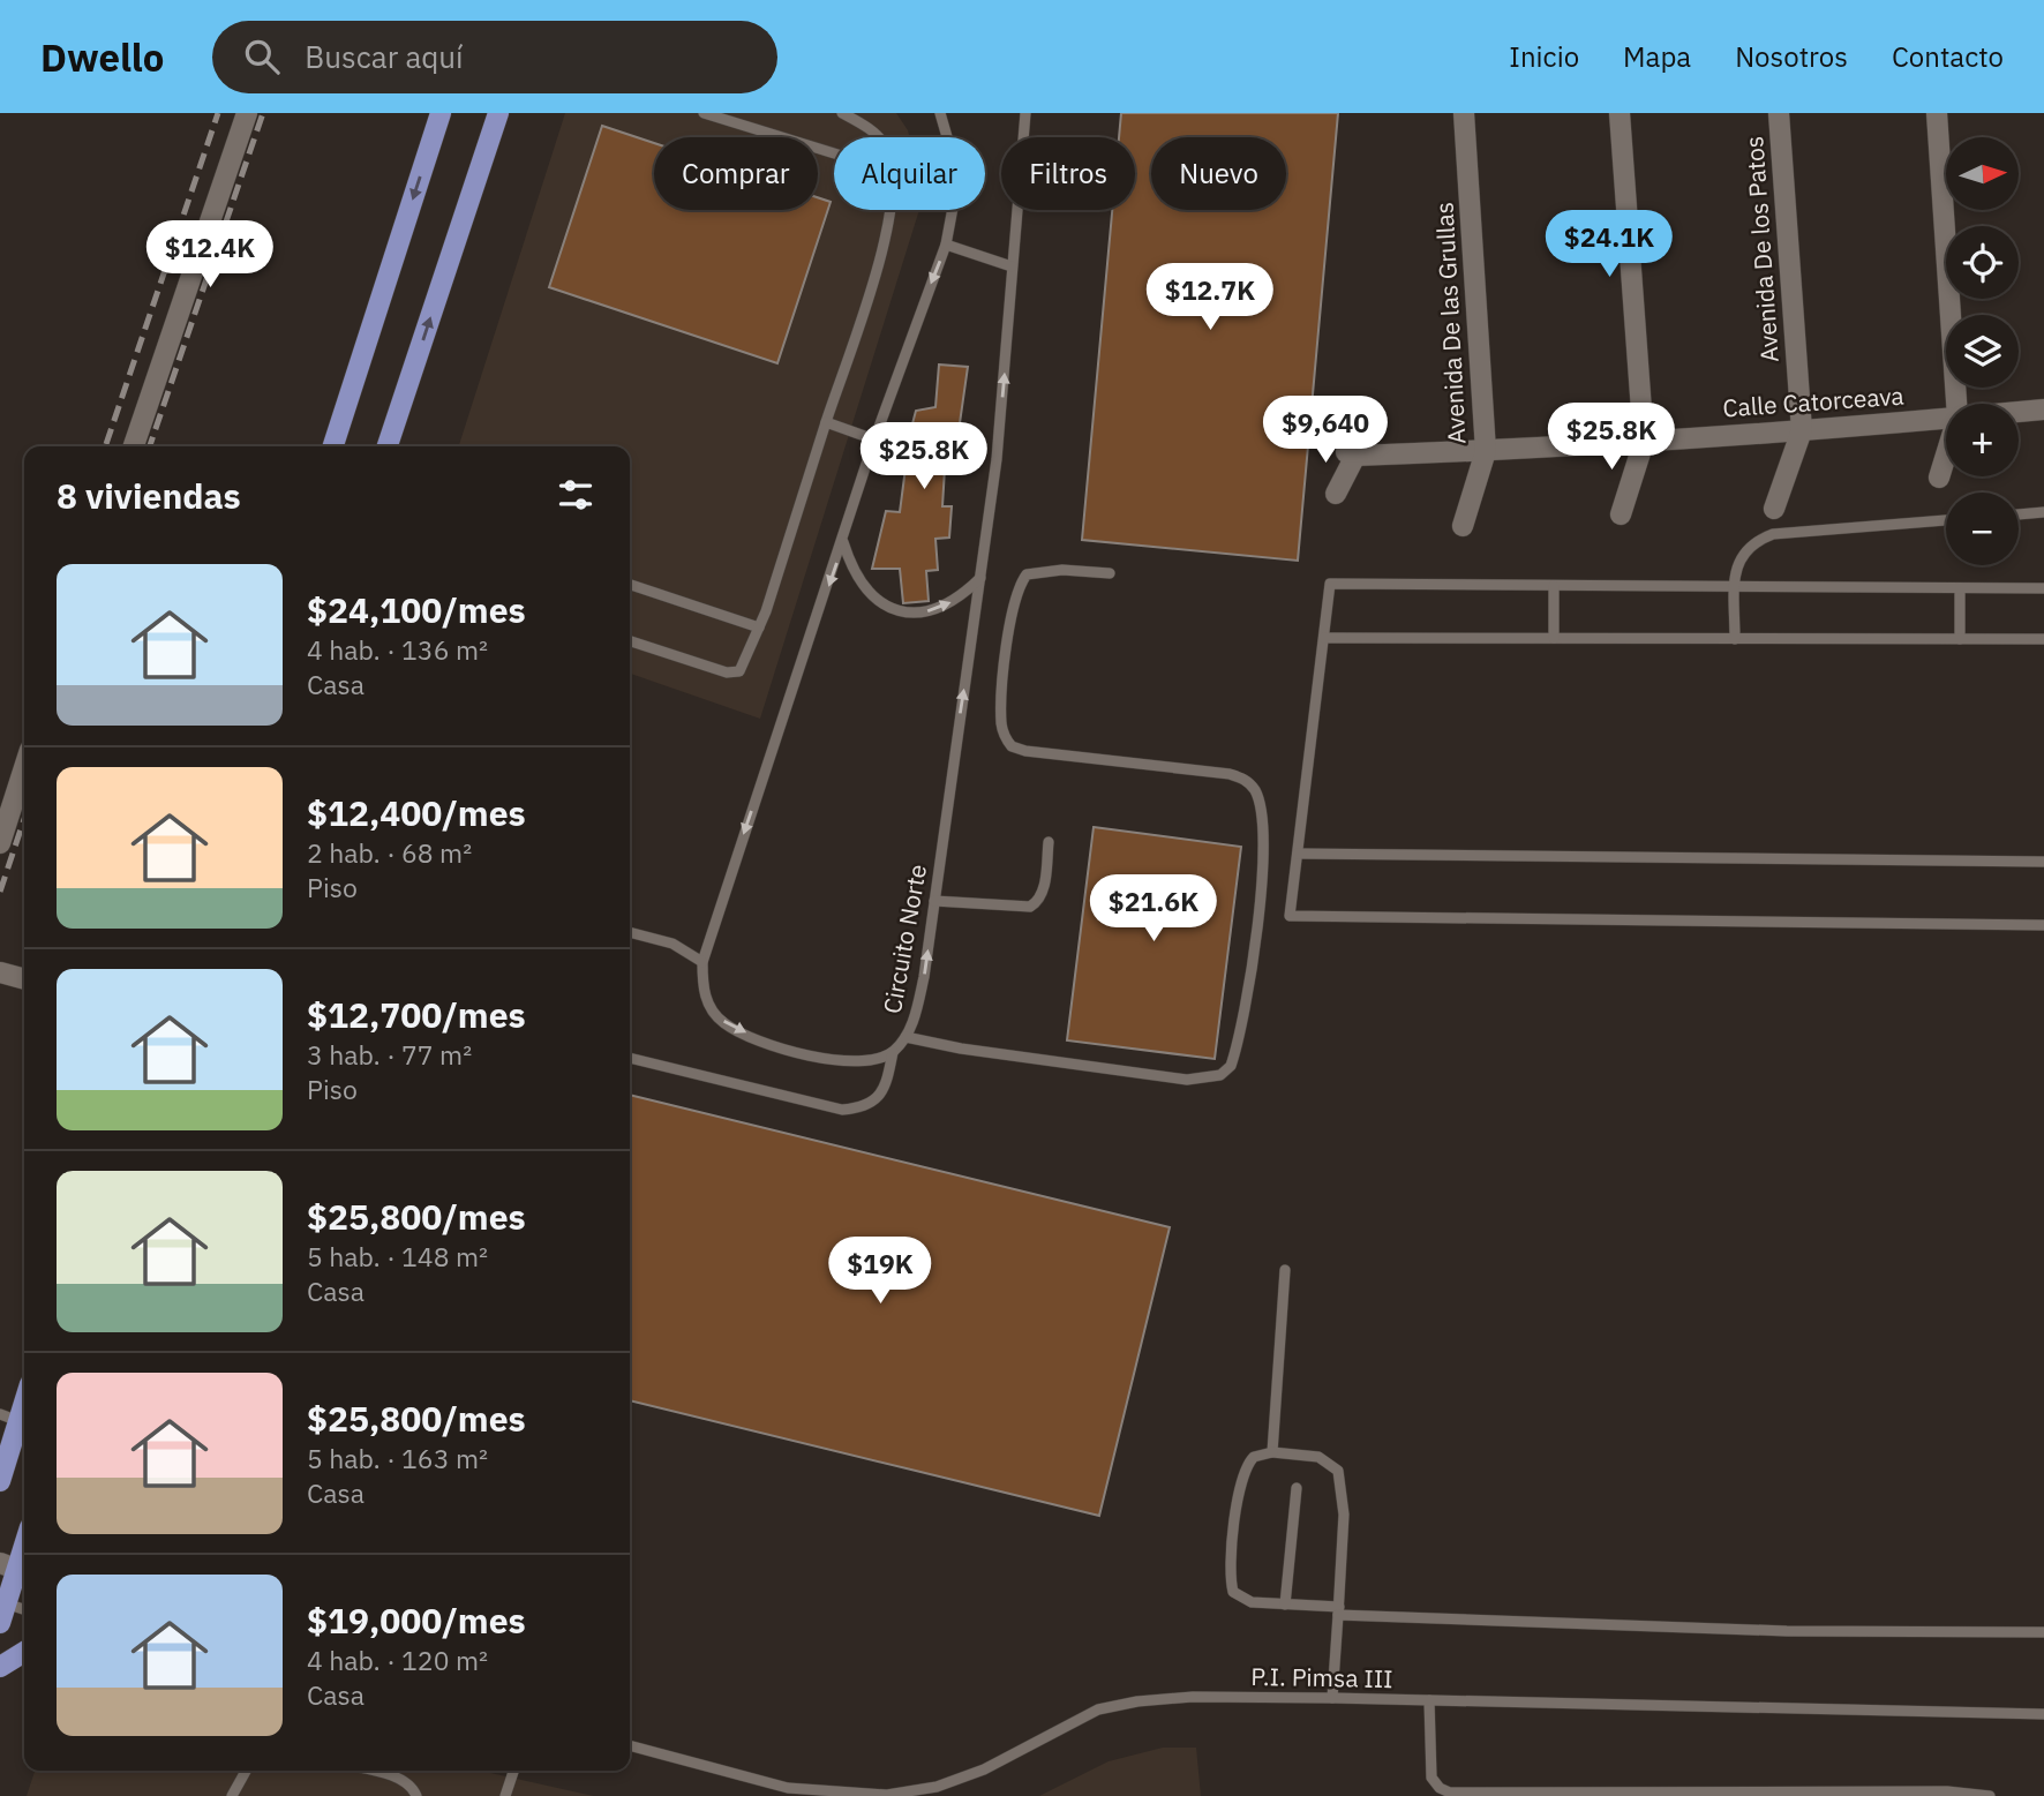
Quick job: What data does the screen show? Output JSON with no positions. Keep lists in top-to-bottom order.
{
  "streets": {
    "street": ["Avenida De los Patos", "Avenida De las Grullas", "Calle Catorceava"],
    "lane": ["Circuito Norte", "P.I. Pimsa III"]
  },
  "crossings": [
    ["Avenida De los Patos", "Calle Catorceava"],
    ["Avenida De las Grullas", "Calle Catorceava"]
  ],
  "one_way": ["Circuito Norte"],
  "north": "right",
  "page": {
    "header": "Dwello",
    "search": "Buscar aquí",
    "nav": [
      "Inicio",
      "Mapa",
      "Nosotros",
      "Contacto"
    ],
    "map_buttons": ["+", "−"],
    "chip": [
      "Comprar",
      "Alquilar",
      "Filtros",
      "Nuevo"
    ],
    "price": [
      "$24.1K",
      "$12.4K",
      "$12.7K",
      "$9,640",
      "$25.8K",
      "$25.8K",
      "$21.6K",
      "$19K"
    ],
    "heading": "8 viviendas",
    "list": [
      {
        "name": "$24,100/mes",
        "note": "4 hab. · 136 m² · Casa"
      },
      {
        "name": "$12,400/mes",
        "note": "2 hab. · 68 m² · Piso"
      },
      {
        "name": "$12,700/mes",
        "note": "3 hab. · 77 m² · Piso"
      },
      {
        "name": "$25,800/mes",
        "note": "5 hab. · 148 m² · Casa"
      },
      {
        "name": "$25,800/mes",
        "note": "5 hab. · 163 m² · Casa"
      },
      {
        "name": "$19,000/mes",
        "note": "4 hab. · 120 m² · Casa"
      }
    ]
  }
}
